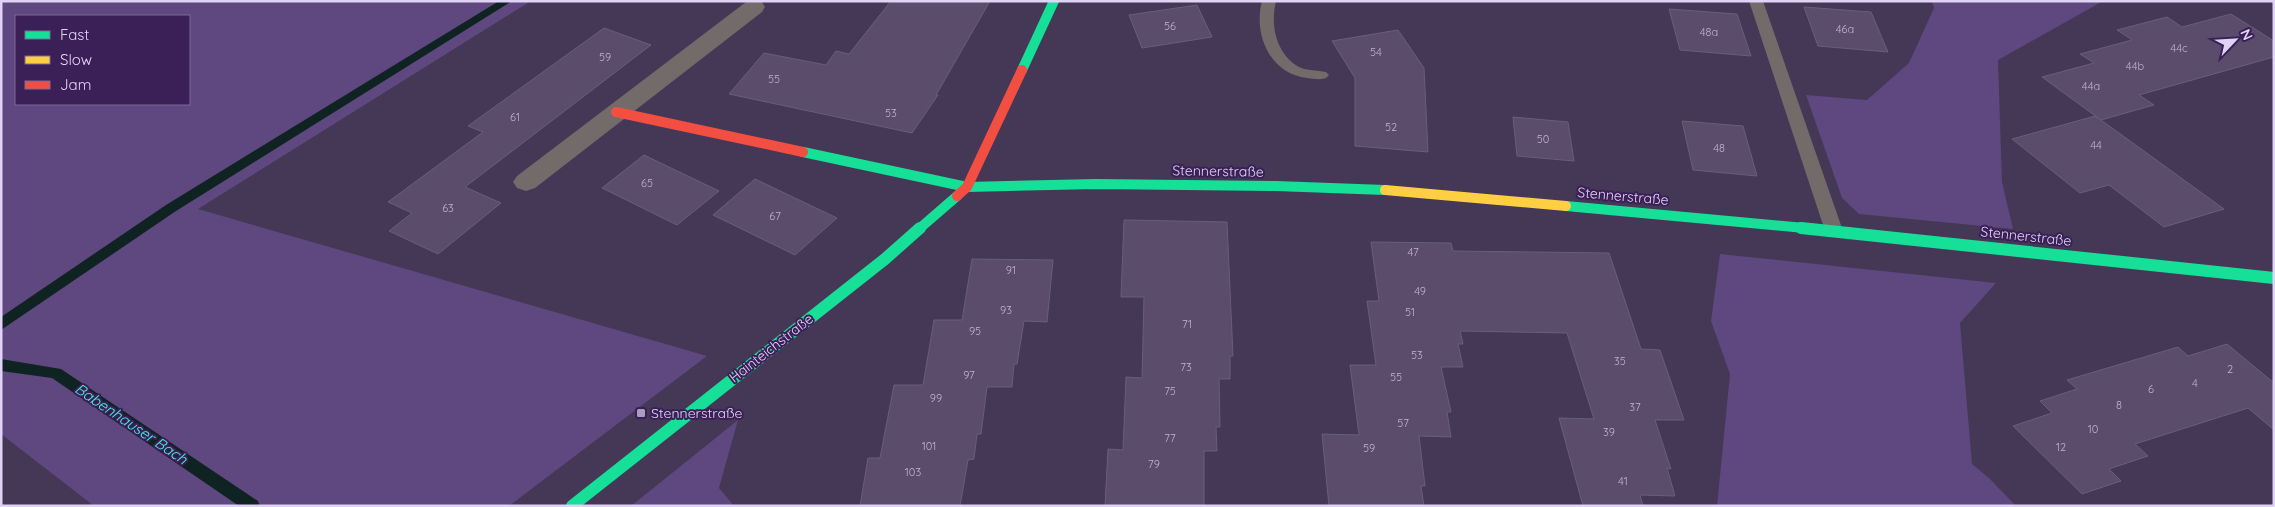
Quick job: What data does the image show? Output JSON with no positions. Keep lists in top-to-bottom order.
{
  "streets": {
    "street": ["Stennerstraße", "Hainteichstraße"]
  },
  "crossings": [
    ["Stennerstraße", "Hainteichstraße"]
  ],
  "water": ["Babenhauser Bach"],
  "places": {
    "transit": ["Stennerstraße"]
  },
  "house_numbers": [
    "56",
    "46a",
    "48a",
    "44c",
    "54",
    "59",
    "44b",
    "55",
    "44a",
    "53",
    "61",
    "52",
    "50",
    "44",
    "48",
    "65",
    "63",
    "67",
    "47",
    "91",
    "49",
    "93",
    "51",
    "71",
    "95",
    "53",
    "35",
    "73",
    "2",
    "97",
    "55",
    "4",
    "6",
    "75",
    "99",
    "8",
    "37",
    "57",
    "10",
    "39",
    "77",
    "101",
    "12",
    "59",
    "79",
    "103",
    "41"
  ],
  "legend": ["Fast", "Slow", "Jam"],
  "north": "top right"
}
